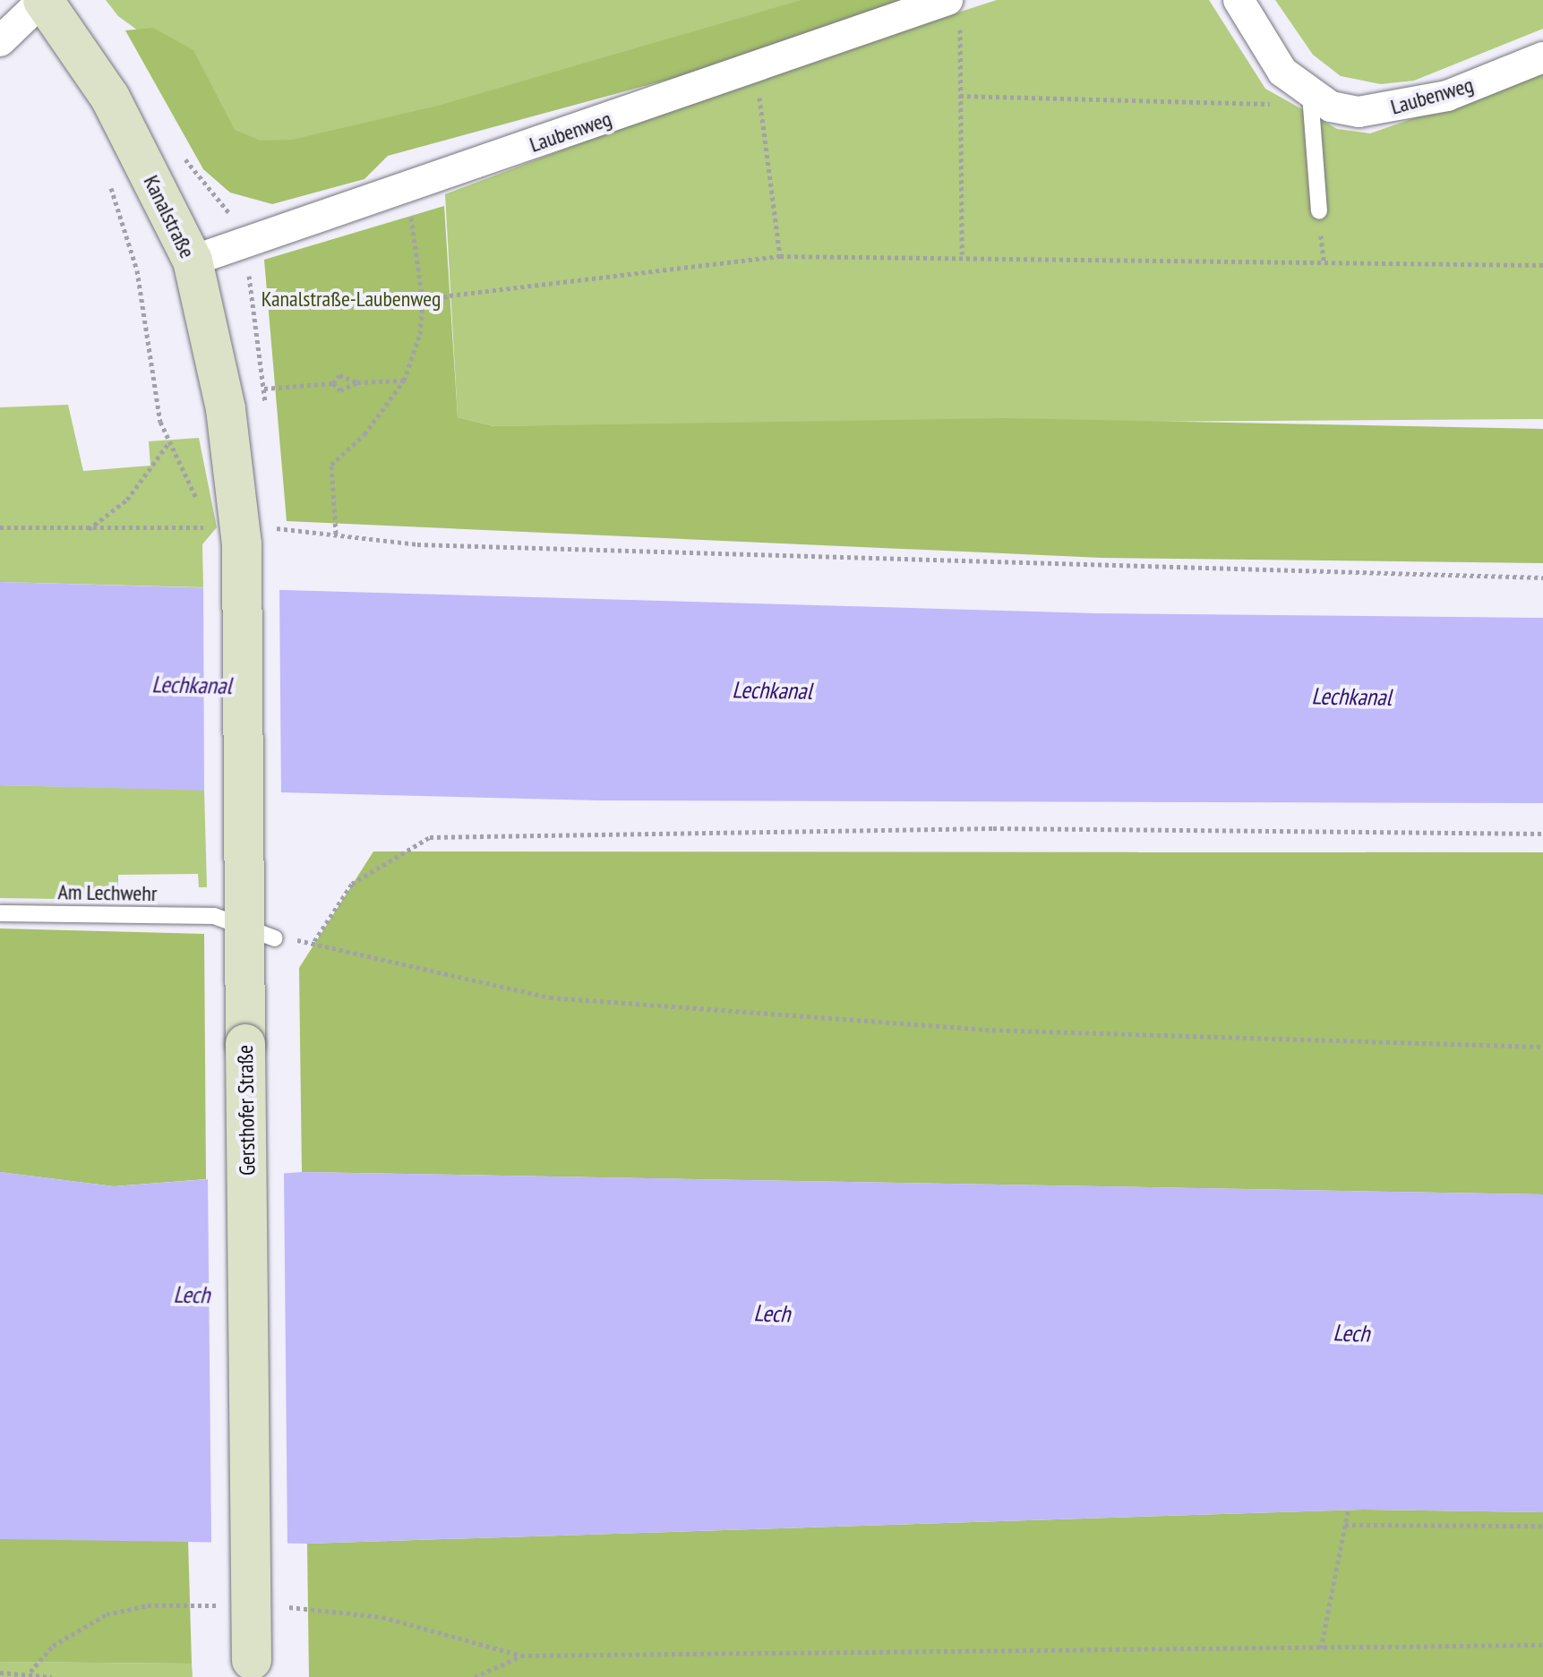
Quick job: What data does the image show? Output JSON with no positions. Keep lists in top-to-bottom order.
{
  "streets": {
    "main road": ["Kanalstraße", "Gersthofer Straße"],
    "street": ["Laubenweg"],
    "lane": ["Am Lechwehr"]
  },
  "crossings": [
    ["Laubenweg", "Kanalstraße"],
    ["Kanalstraße", "Gersthofer Straße"],
    ["Am Lechwehr", "Gersthofer Straße"]
  ],
  "water": ["Lechkanal", "Lech"],
  "parks": ["Kanalstraße-Laubenweg"]
}
